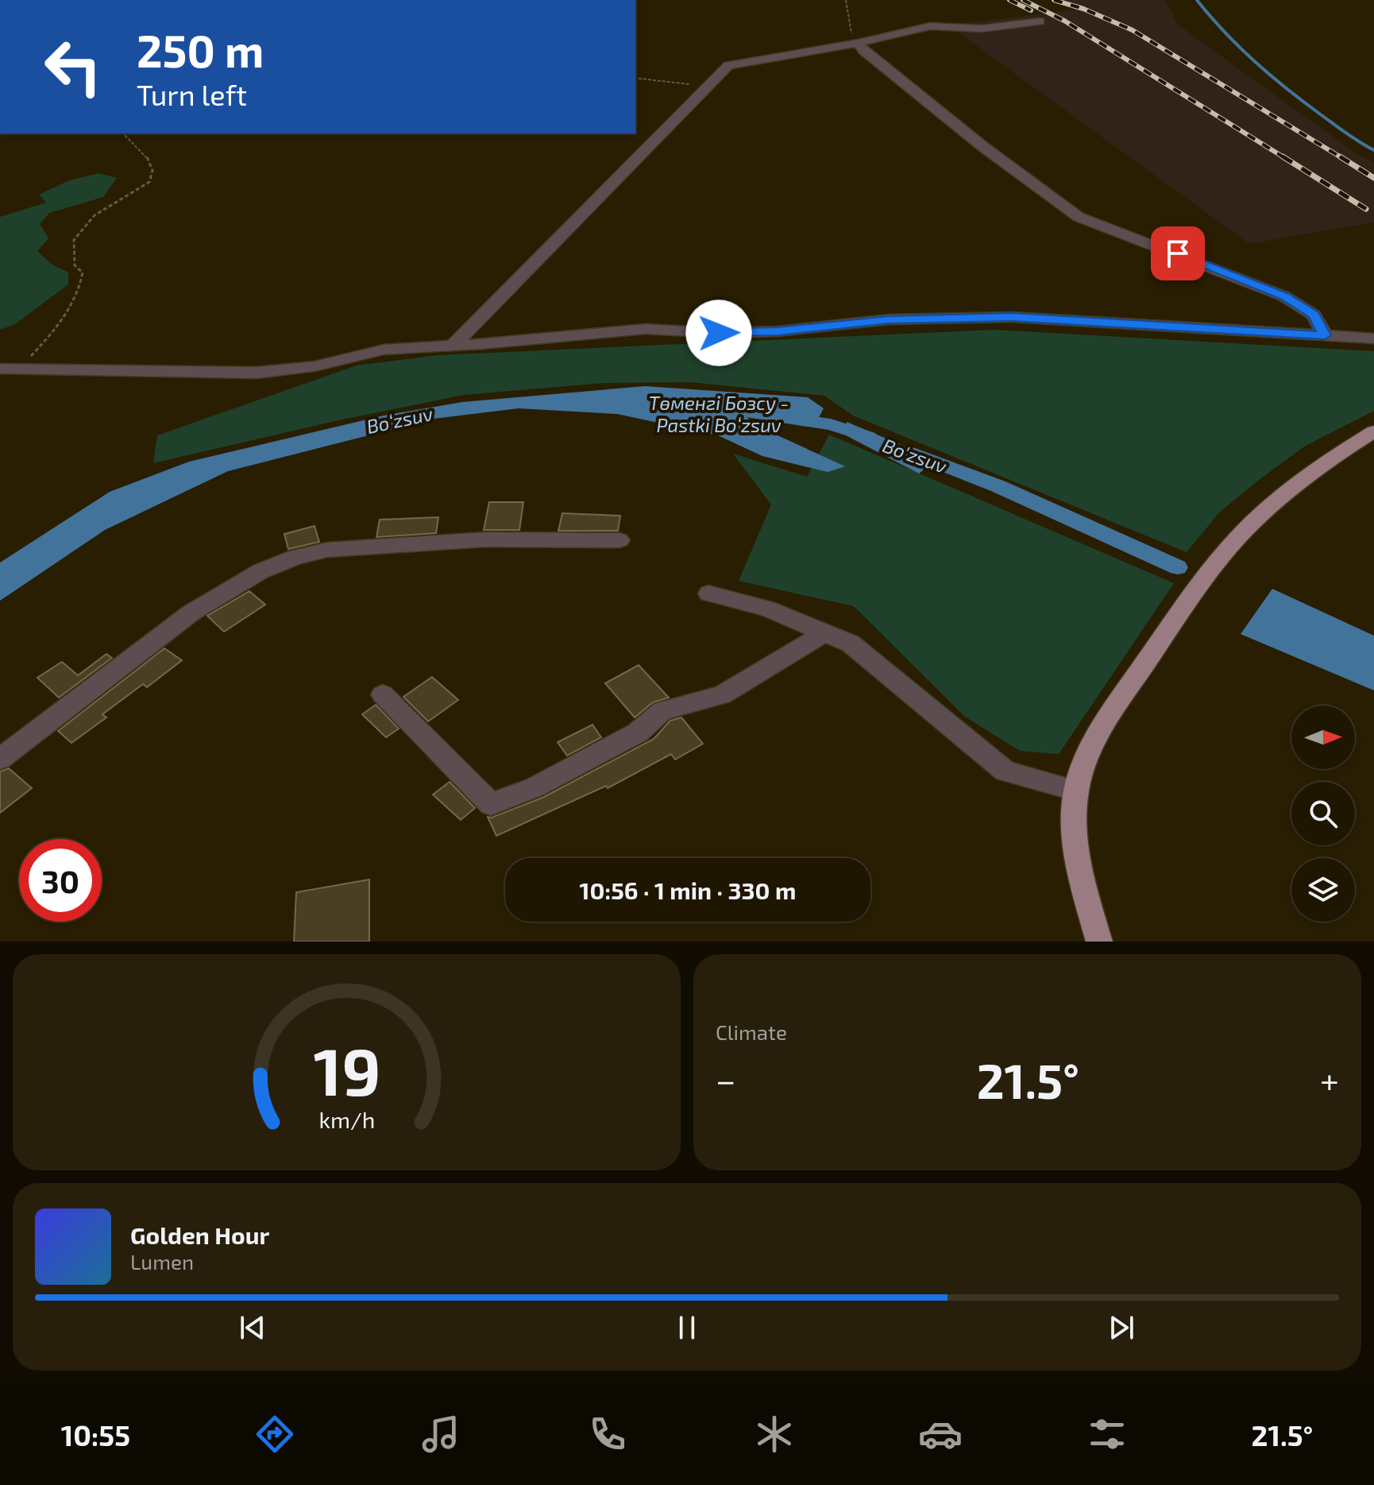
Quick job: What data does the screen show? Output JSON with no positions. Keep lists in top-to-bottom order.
{
  "water": ["Төменгі Бозсу - Pastki Boʻzsuv", "Boʻzsuv", "Bo'zsuv"],
  "north": "right",
  "page": {
    "turn": ["250 m", "Turn left"],
    "limit": "30",
    "trip": "10:56 · 1 min · 330 m",
    "tile": "Climate",
    "heat": ["−", "21.5°", "+"],
    "song": ["Golden Hour", "Lumen"],
    "tabs": ["10:55", "21.5°"],
    "gauge": ["19", "km/h"]
  }
}
